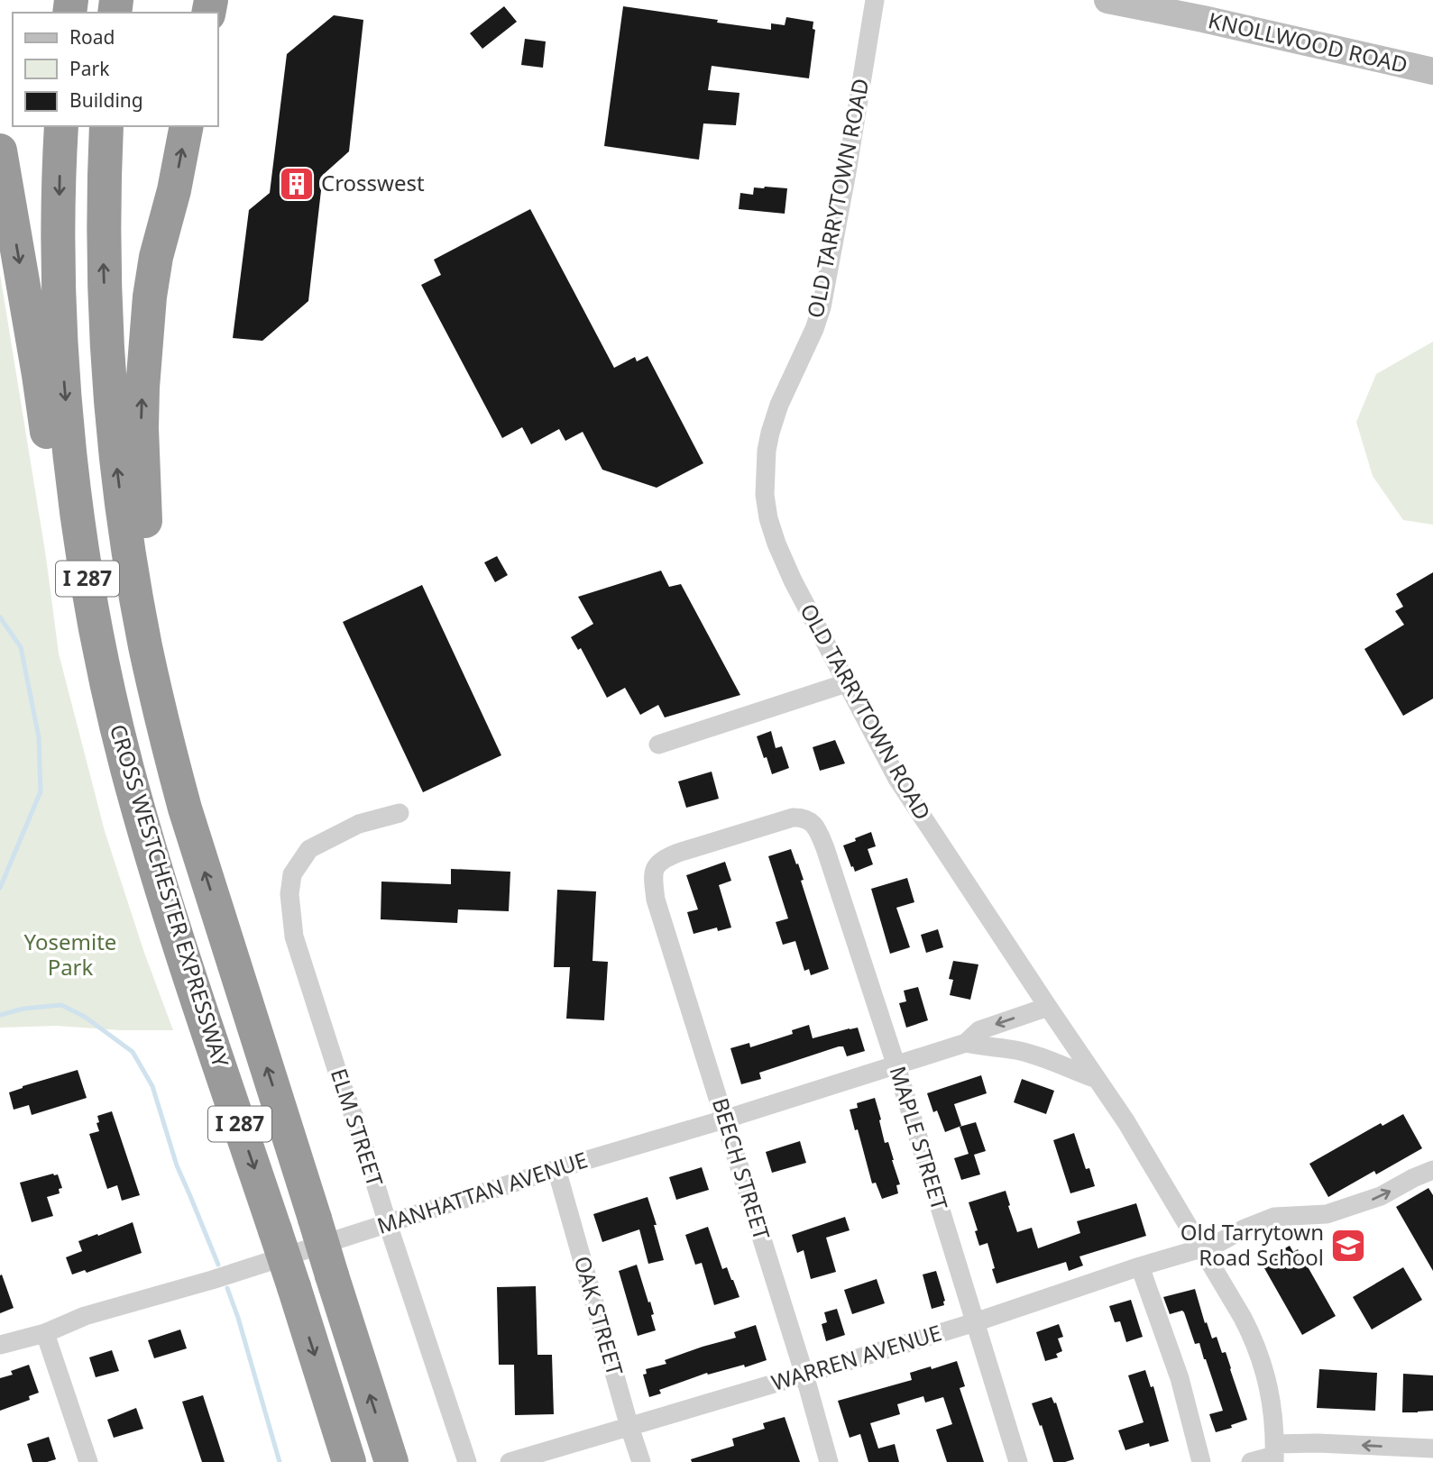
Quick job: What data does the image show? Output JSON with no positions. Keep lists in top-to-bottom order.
{
  "streets": {
    "highway": ["I 287", "CROSS WESTCHESTER EXPRESSWAY"],
    "main road": ["KNOLLWOOD ROAD"],
    "street": [
      "OLD TARRYTOWN ROAD",
      "ELM STREET",
      "MAPLE STREET",
      "BEECH STREET",
      "MANHATTAN AVENUE",
      "OAK STREET",
      "WARREN AVENUE"
    ]
  },
  "crossings": [
    ["OLD TARRYTOWN ROAD", "MANHATTAN AVENUE"],
    ["OLD TARRYTOWN ROAD", "WARREN AVENUE"],
    ["ELM STREET", "MANHATTAN AVENUE"],
    ["MAPLE STREET", "BEECH STREET"],
    ["MAPLE STREET", "MANHATTAN AVENUE"],
    ["MAPLE STREET", "WARREN AVENUE"],
    ["BEECH STREET", "MANHATTAN AVENUE"],
    ["BEECH STREET", "WARREN AVENUE"],
    ["MANHATTAN AVENUE", "OAK STREET"],
    ["OAK STREET", "WARREN AVENUE"]
  ],
  "parks": ["Yosemite Park"],
  "places": {
    "building": ["Crosswest"],
    "school or university": ["Old Tarrytown Road School"]
  },
  "legend": ["Road", "Park", "Building"]
}
